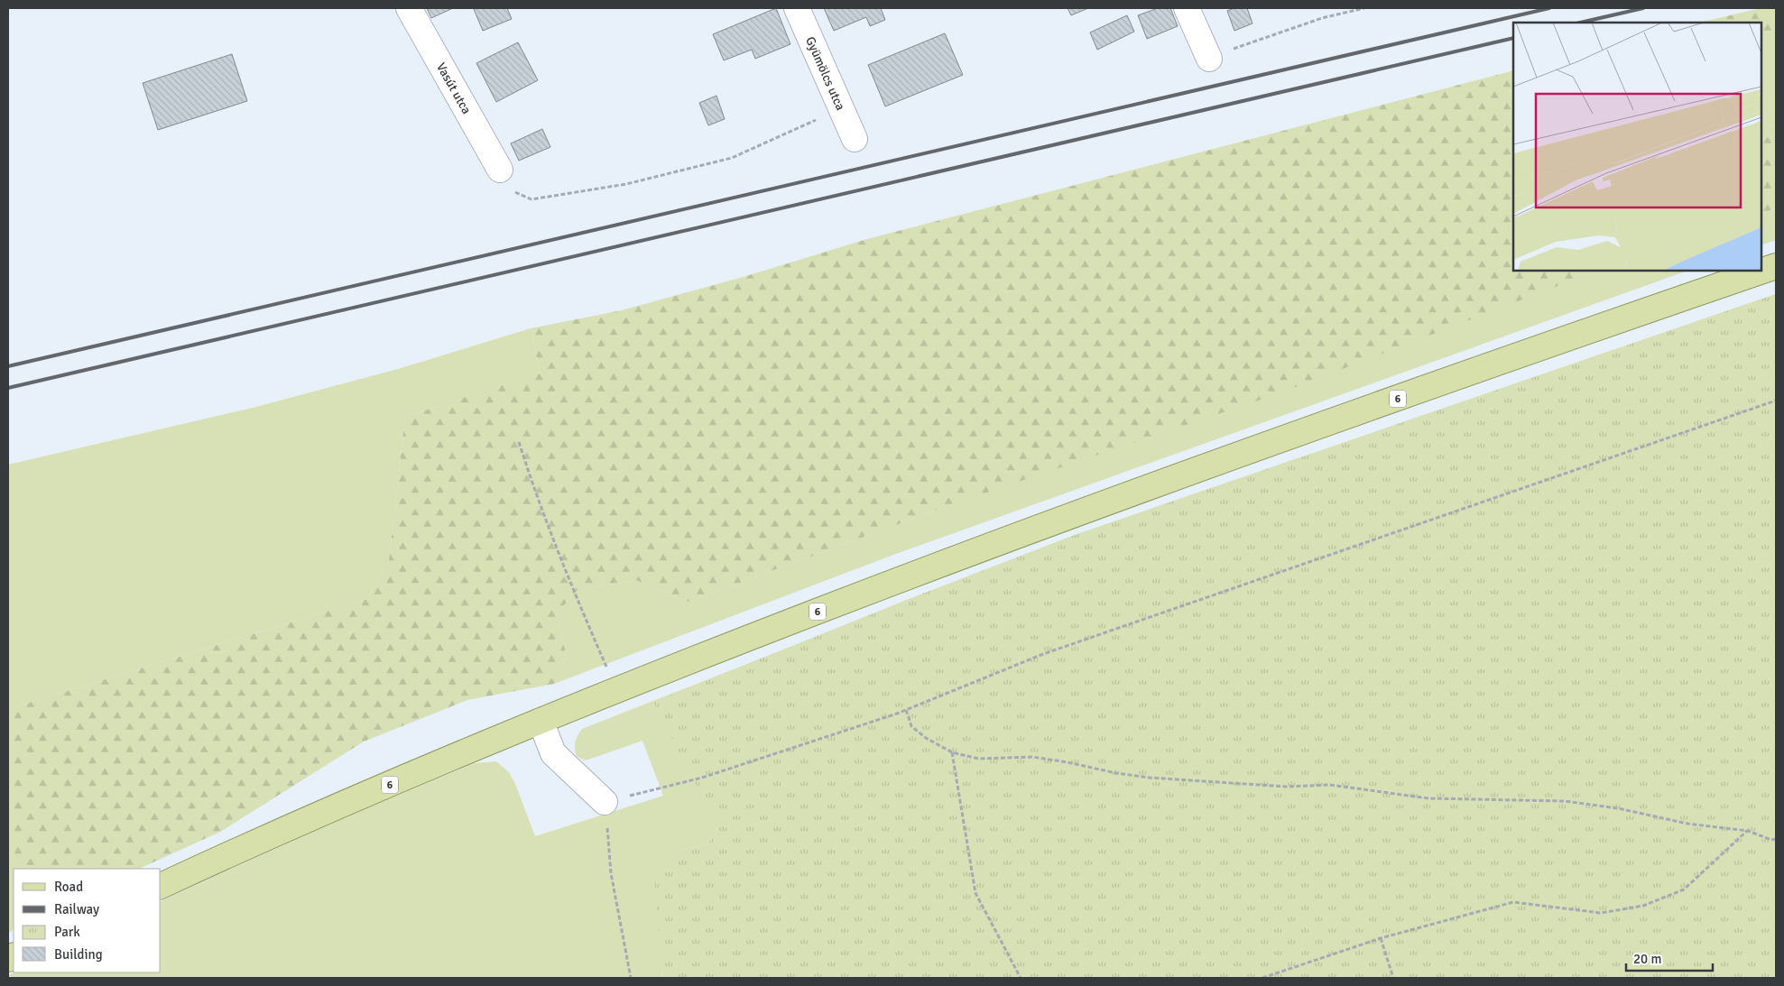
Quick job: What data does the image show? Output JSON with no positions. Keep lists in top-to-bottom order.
{
  "streets": {
    "main road": ["6"],
    "street": ["Gyümölcs utca", "Vasút utca"]
  },
  "legend": [
    "Road",
    "Railway",
    "Park",
    "Building"
  ],
  "scale_bar": "20 m"
}
